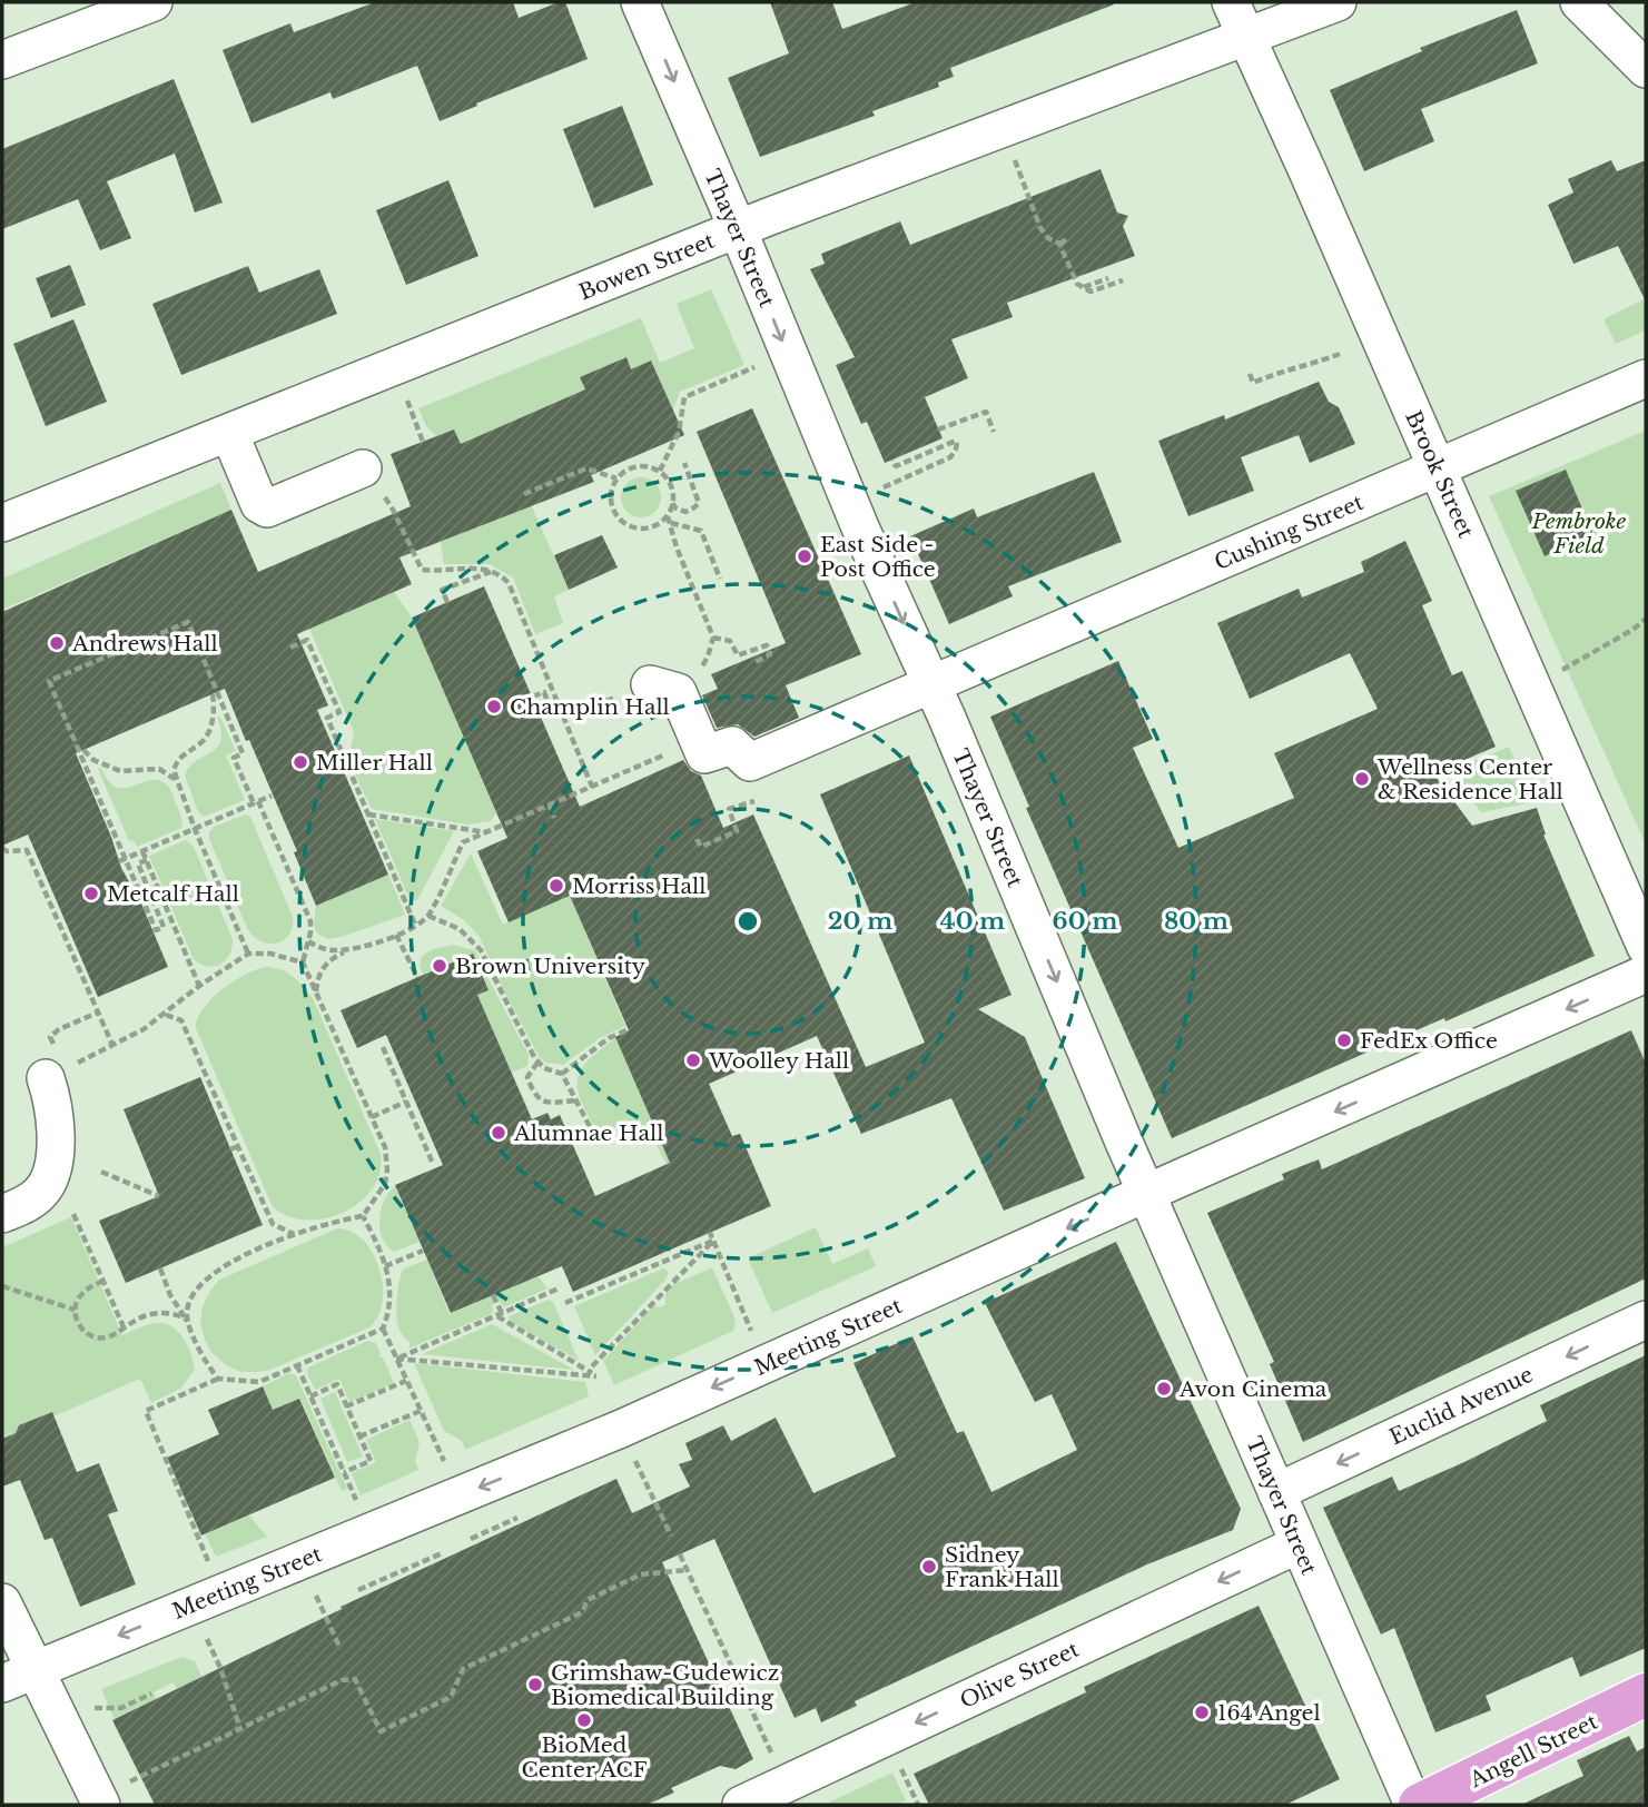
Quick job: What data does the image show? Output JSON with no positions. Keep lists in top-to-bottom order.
{
  "streets": {
    "main road": ["Angell Street"],
    "street": [
      "Thayer Street",
      "Bowen Street",
      "Brook Street",
      "Cushing Street",
      "Meeting Street",
      "Euclid Avenue",
      "Olive Street"
    ]
  },
  "crossings": [
    ["Thayer Street", "Bowen Street"],
    ["Thayer Street", "Cushing Street"],
    ["Thayer Street", "Meeting Street"],
    ["Thayer Street", "Euclid Avenue"],
    ["Thayer Street", "Olive Street"],
    ["Bowen Street", "Brook Street"],
    ["Brook Street", "Cushing Street"]
  ],
  "one_way": [
    "Thayer Street",
    "Meeting Street",
    "Euclid Avenue",
    "Olive Street"
  ],
  "parks": ["Pembroke Field"],
  "places": [
    "East Side - Post Office",
    "Andrews Hall",
    "Champlin Hall",
    "Miller Hall",
    "Wellness Center & Residence Hall",
    "Morriss Hall",
    "Metcalf Hall",
    "Brown University",
    "FedEx Office",
    "Woolley Hall",
    "Alumnae Hall",
    "Avon Cinema",
    "Sidney Frank Hall",
    "Grimshaw-Gudewicz Biomedical Building",
    "164 Angel",
    "BioMed Center ACF"
  ],
  "rings": [
    "20 m",
    "40 m",
    "60 m",
    "80 m"
  ]
}
